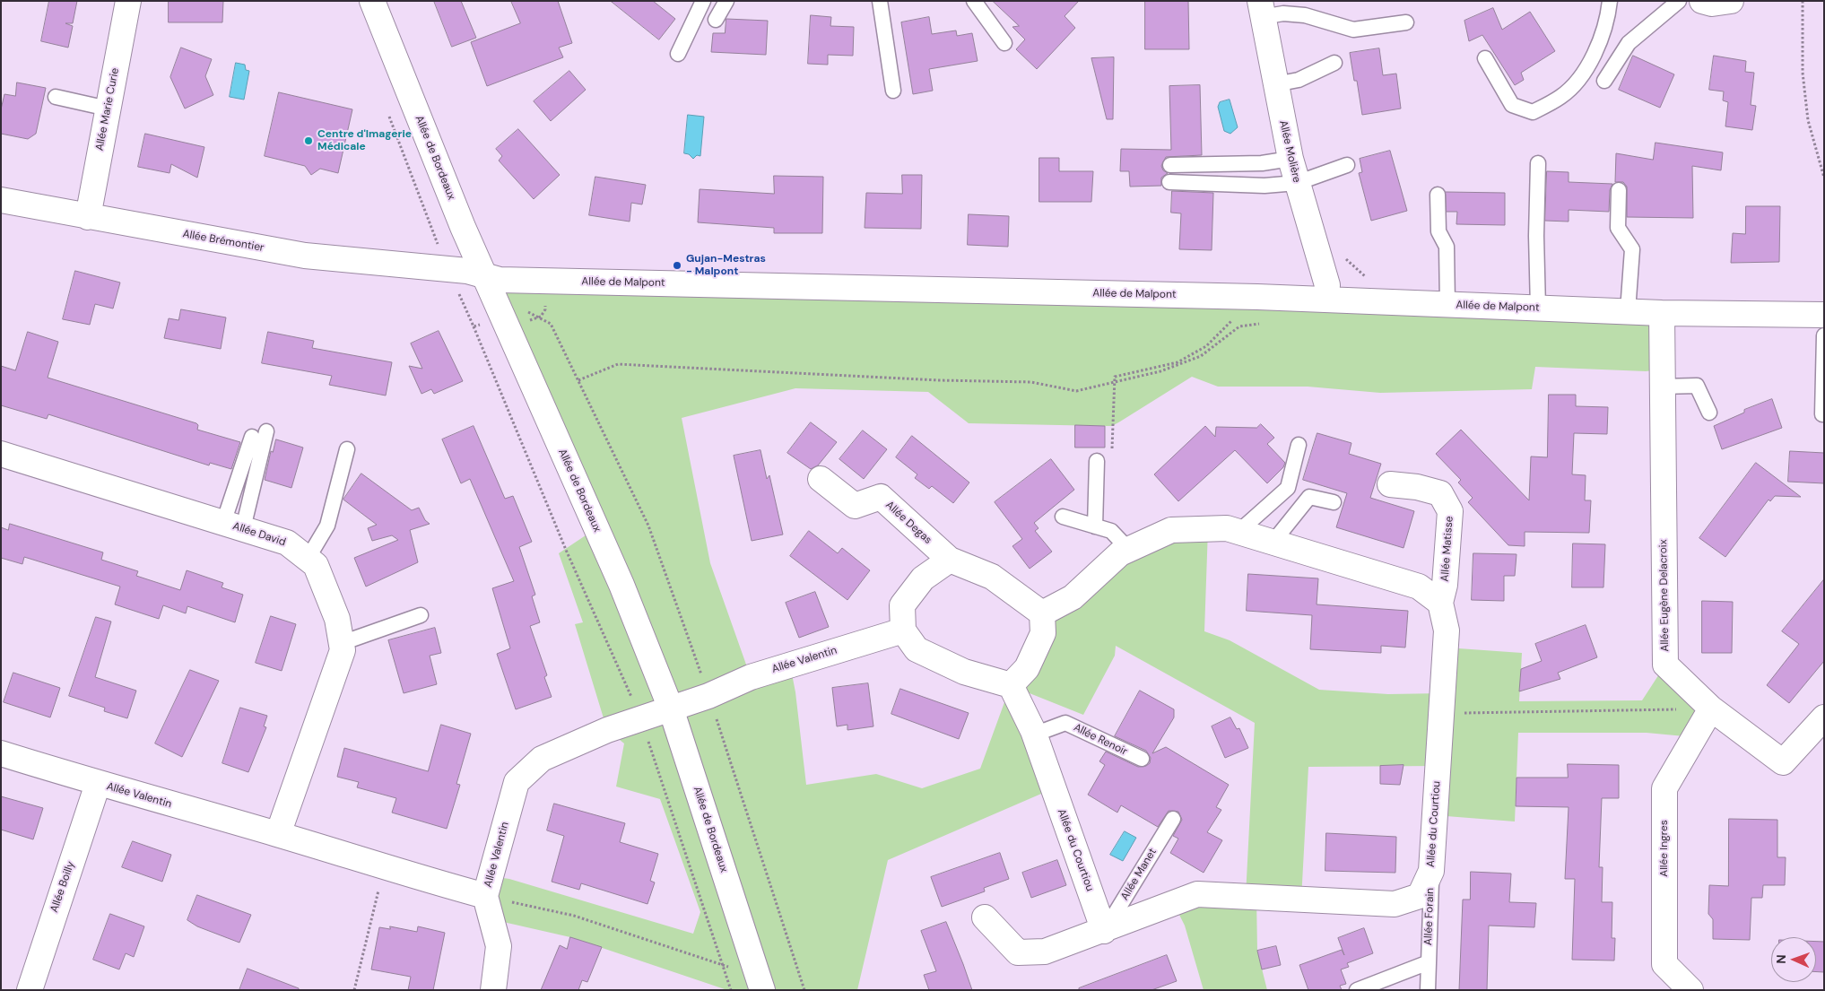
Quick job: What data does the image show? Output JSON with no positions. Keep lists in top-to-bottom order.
{
  "streets": {
    "street": [
      "Allée Marie Curie",
      "Allée Molière",
      "Allée de Bordeaux",
      "Allée Brémontier",
      "Allée de Malpont",
      "Allée Degas",
      "Allée David",
      "Allée Matisse",
      "Allée Eugène Delacroix",
      "Allée Valentin",
      "Allée du Courtiou",
      "Allée Ingres",
      "Allée Boilly"
    ],
    "lane": ["Allée Renoir", "Allée Manet", "Allée Forain"]
  },
  "crossings": [
    ["Allée Marie Curie", "Allée Brémontier"],
    ["Allée Molière", "Allée de Malpont"],
    ["Allée de Bordeaux", "Allée de Malpont"],
    ["Allée de Bordeaux", "Allée Valentin"],
    ["Allée Brémontier", "Allée de Malpont"],
    ["Allée de Malpont", "Allée Eugène Delacroix"],
    ["Allée Degas", "Allée Valentin"],
    ["Allée Degas", "Allée du Courtiou"],
    ["Allée David", "Allée Valentin"],
    ["Allée Matisse", "Allée du Courtiou"],
    ["Allée Eugène Delacroix", "Allée Ingres"],
    ["Allée Valentin", "Allée du Courtiou"],
    ["Allée Valentin", "Allée Boilly"],
    ["Allée Renoir", "Allée du Courtiou"],
    ["Allée du Courtiou", "Allée Manet"],
    ["Allée du Courtiou", "Allée Forain"]
  ],
  "places": ["Centre d'Imagerie Médicale", "Gujan-Mestras - Malpont"],
  "north": "left"
}
